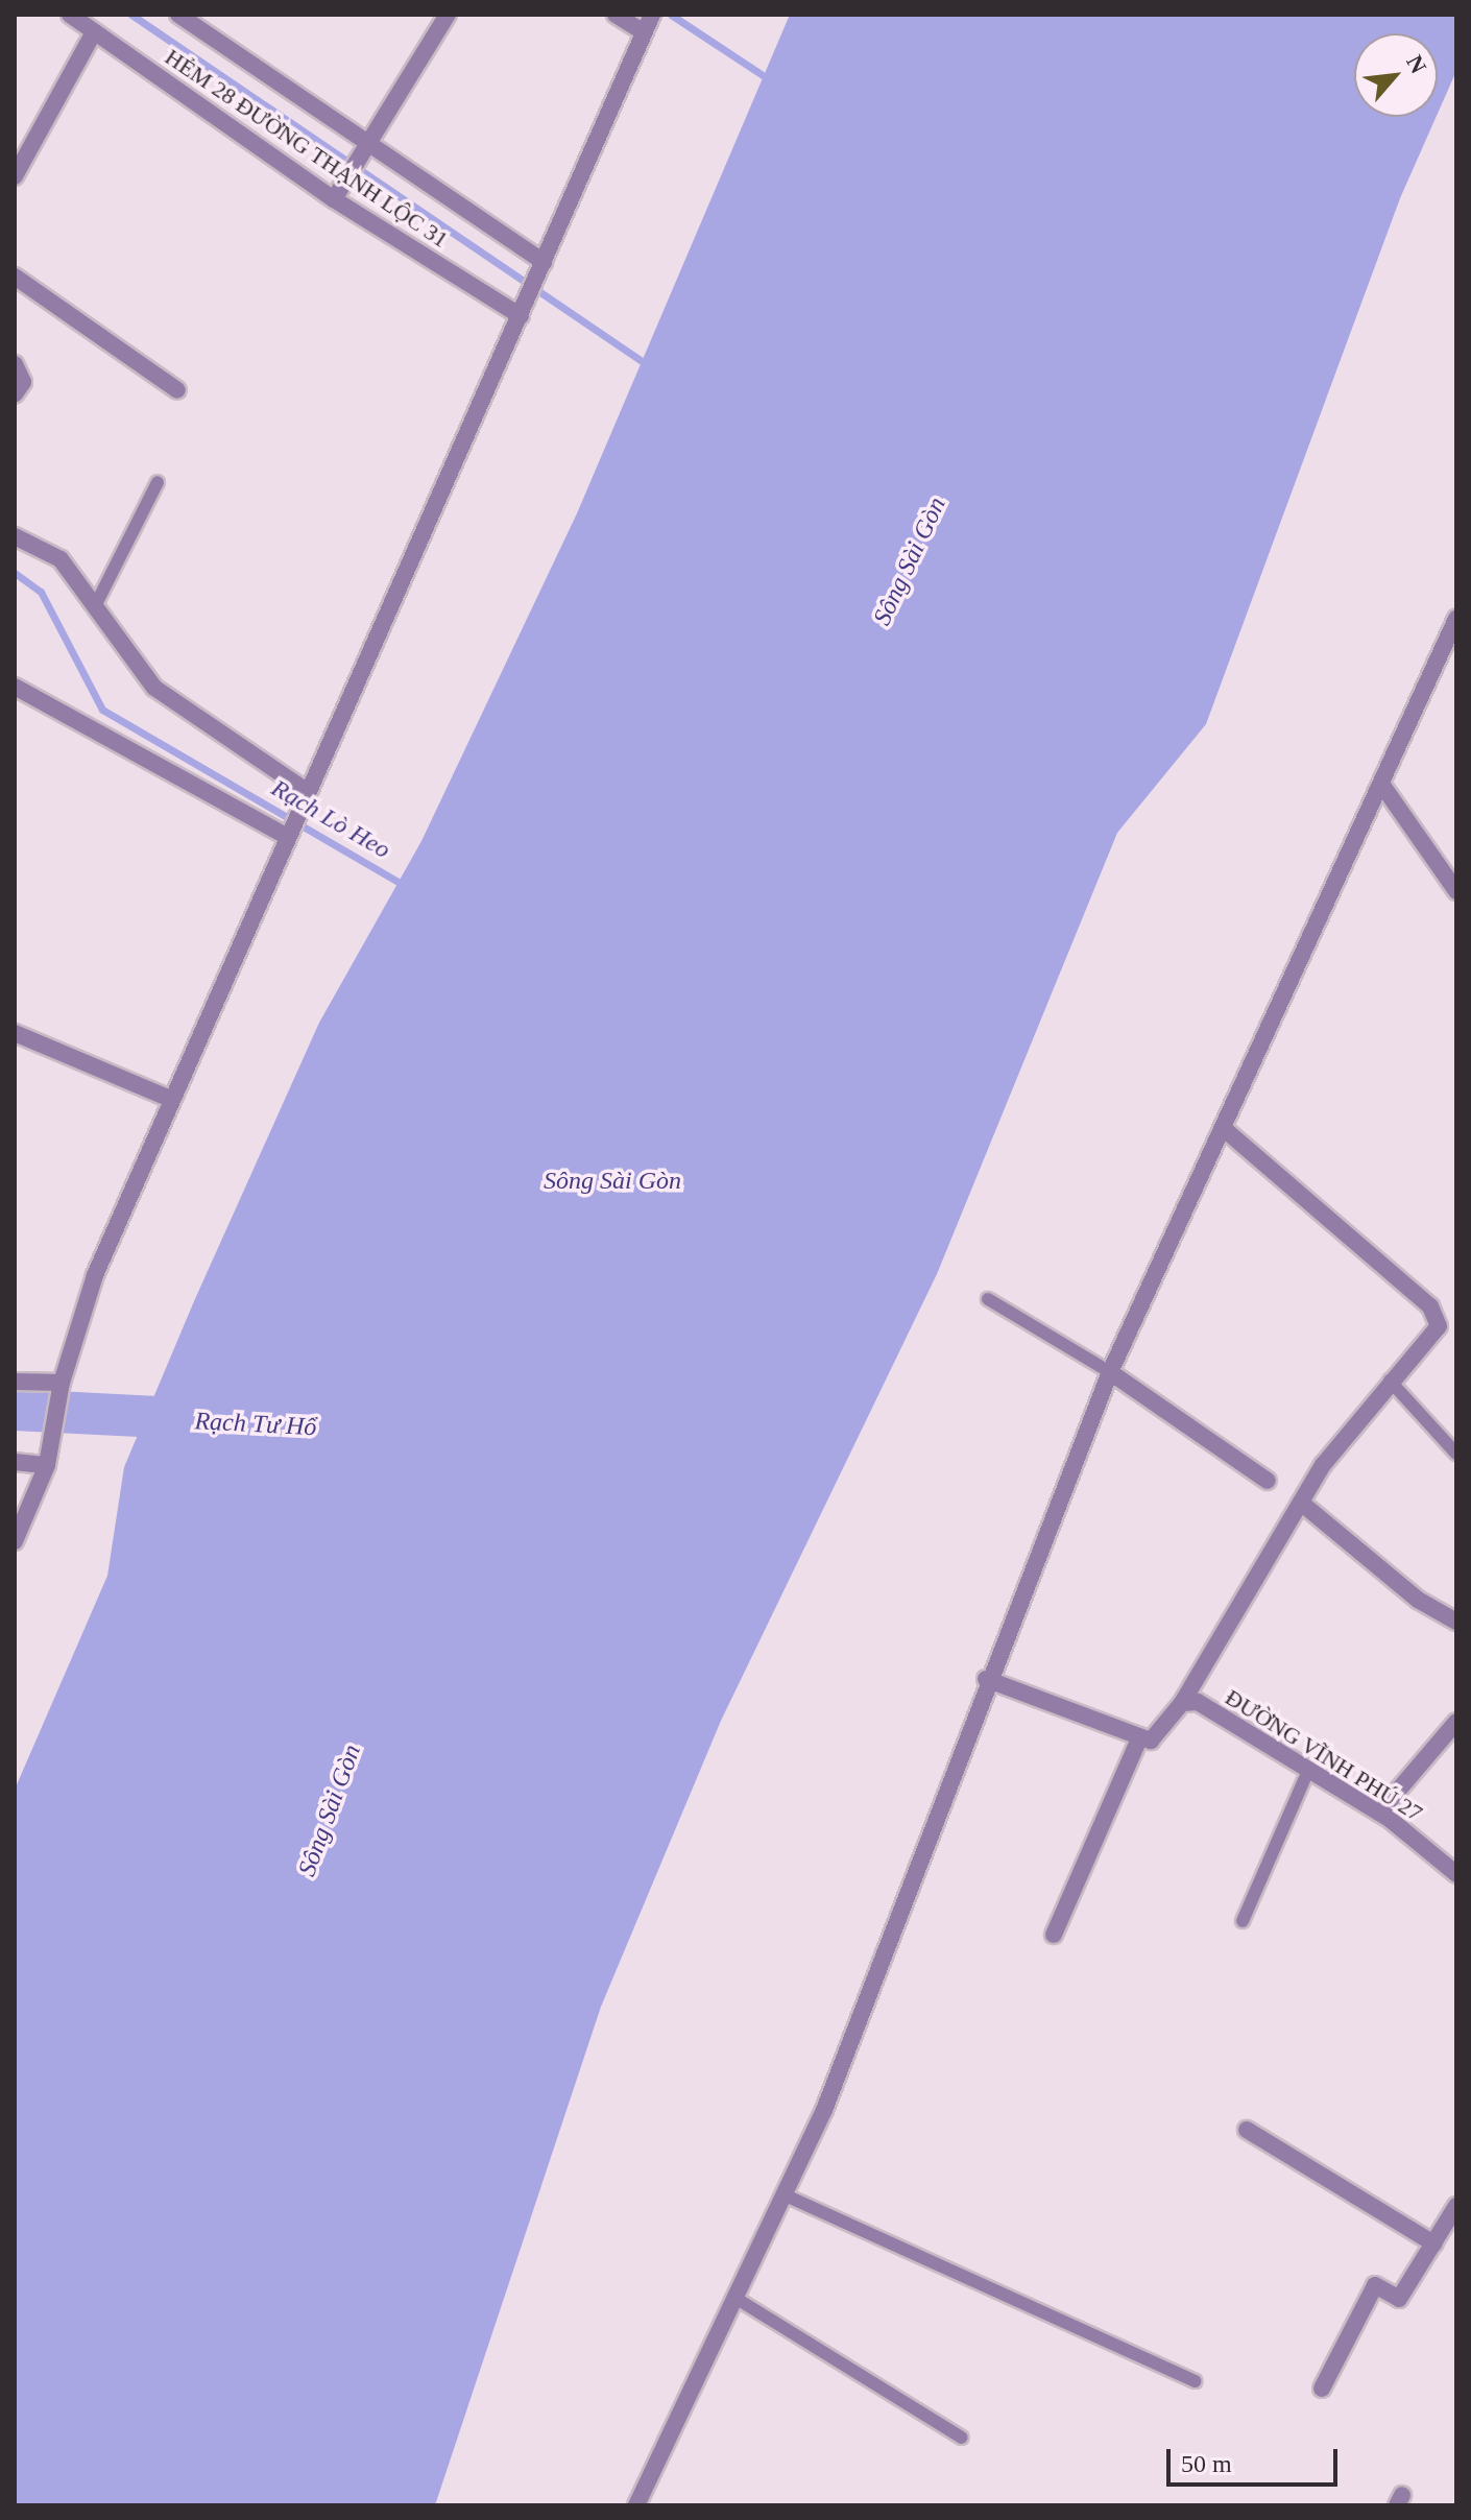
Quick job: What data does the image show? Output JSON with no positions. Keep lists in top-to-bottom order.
{
  "streets": {
    "street": ["HẺM 28 ĐƯỜNG THẠNH LỘC 31", "ĐƯỜNG VĨNH PHÚ 27"]
  },
  "water": ["Sông Sài Gòn", "Rạch Lò Heo", "Rạch Tư Hổ"],
  "scale_bar": "50 m",
  "north": "top right"
}
